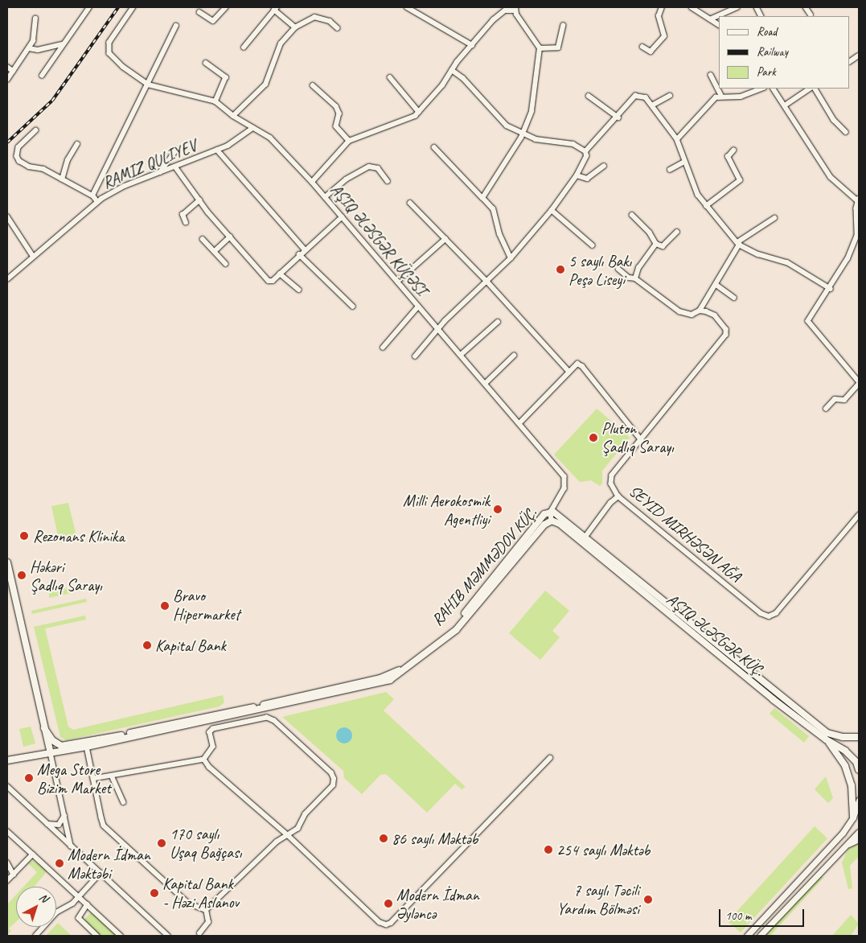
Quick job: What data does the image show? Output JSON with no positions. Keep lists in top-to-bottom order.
{
  "streets": {
    "main road": ["RAHIB MƏMMƏDOV KÜÇ."],
    "street": ["RAMIZ QULIYEV", "SEYID MIRHƏSƏN AĞA"]
  },
  "places": [
    "5 saylı Bakı Peşə Liseyi",
    "Pluton Şadlıq Sarayı",
    "Milli Aerokosmik Agentliyi",
    "Rezonans Klinika",
    "Həkəri Şadlıq Sarayı",
    "Bravo Hipermarket",
    "Kapital Bank",
    "Mega Store Bizim Market",
    "86 saylı Məktəb",
    "170 saylı Uşaq Bağçası",
    "254 saylı Məktəb",
    "Modern İdman Məktəbi",
    "Kapital Bank - Həzi Aslanov",
    "7 saylı Təcili Yardım Bölməsi",
    "Modern İdman Əyləncə"
  ],
  "legend": ["Road", "Railway", "Park"],
  "scale_bar": "100 m",
  "north": "top right"
}
